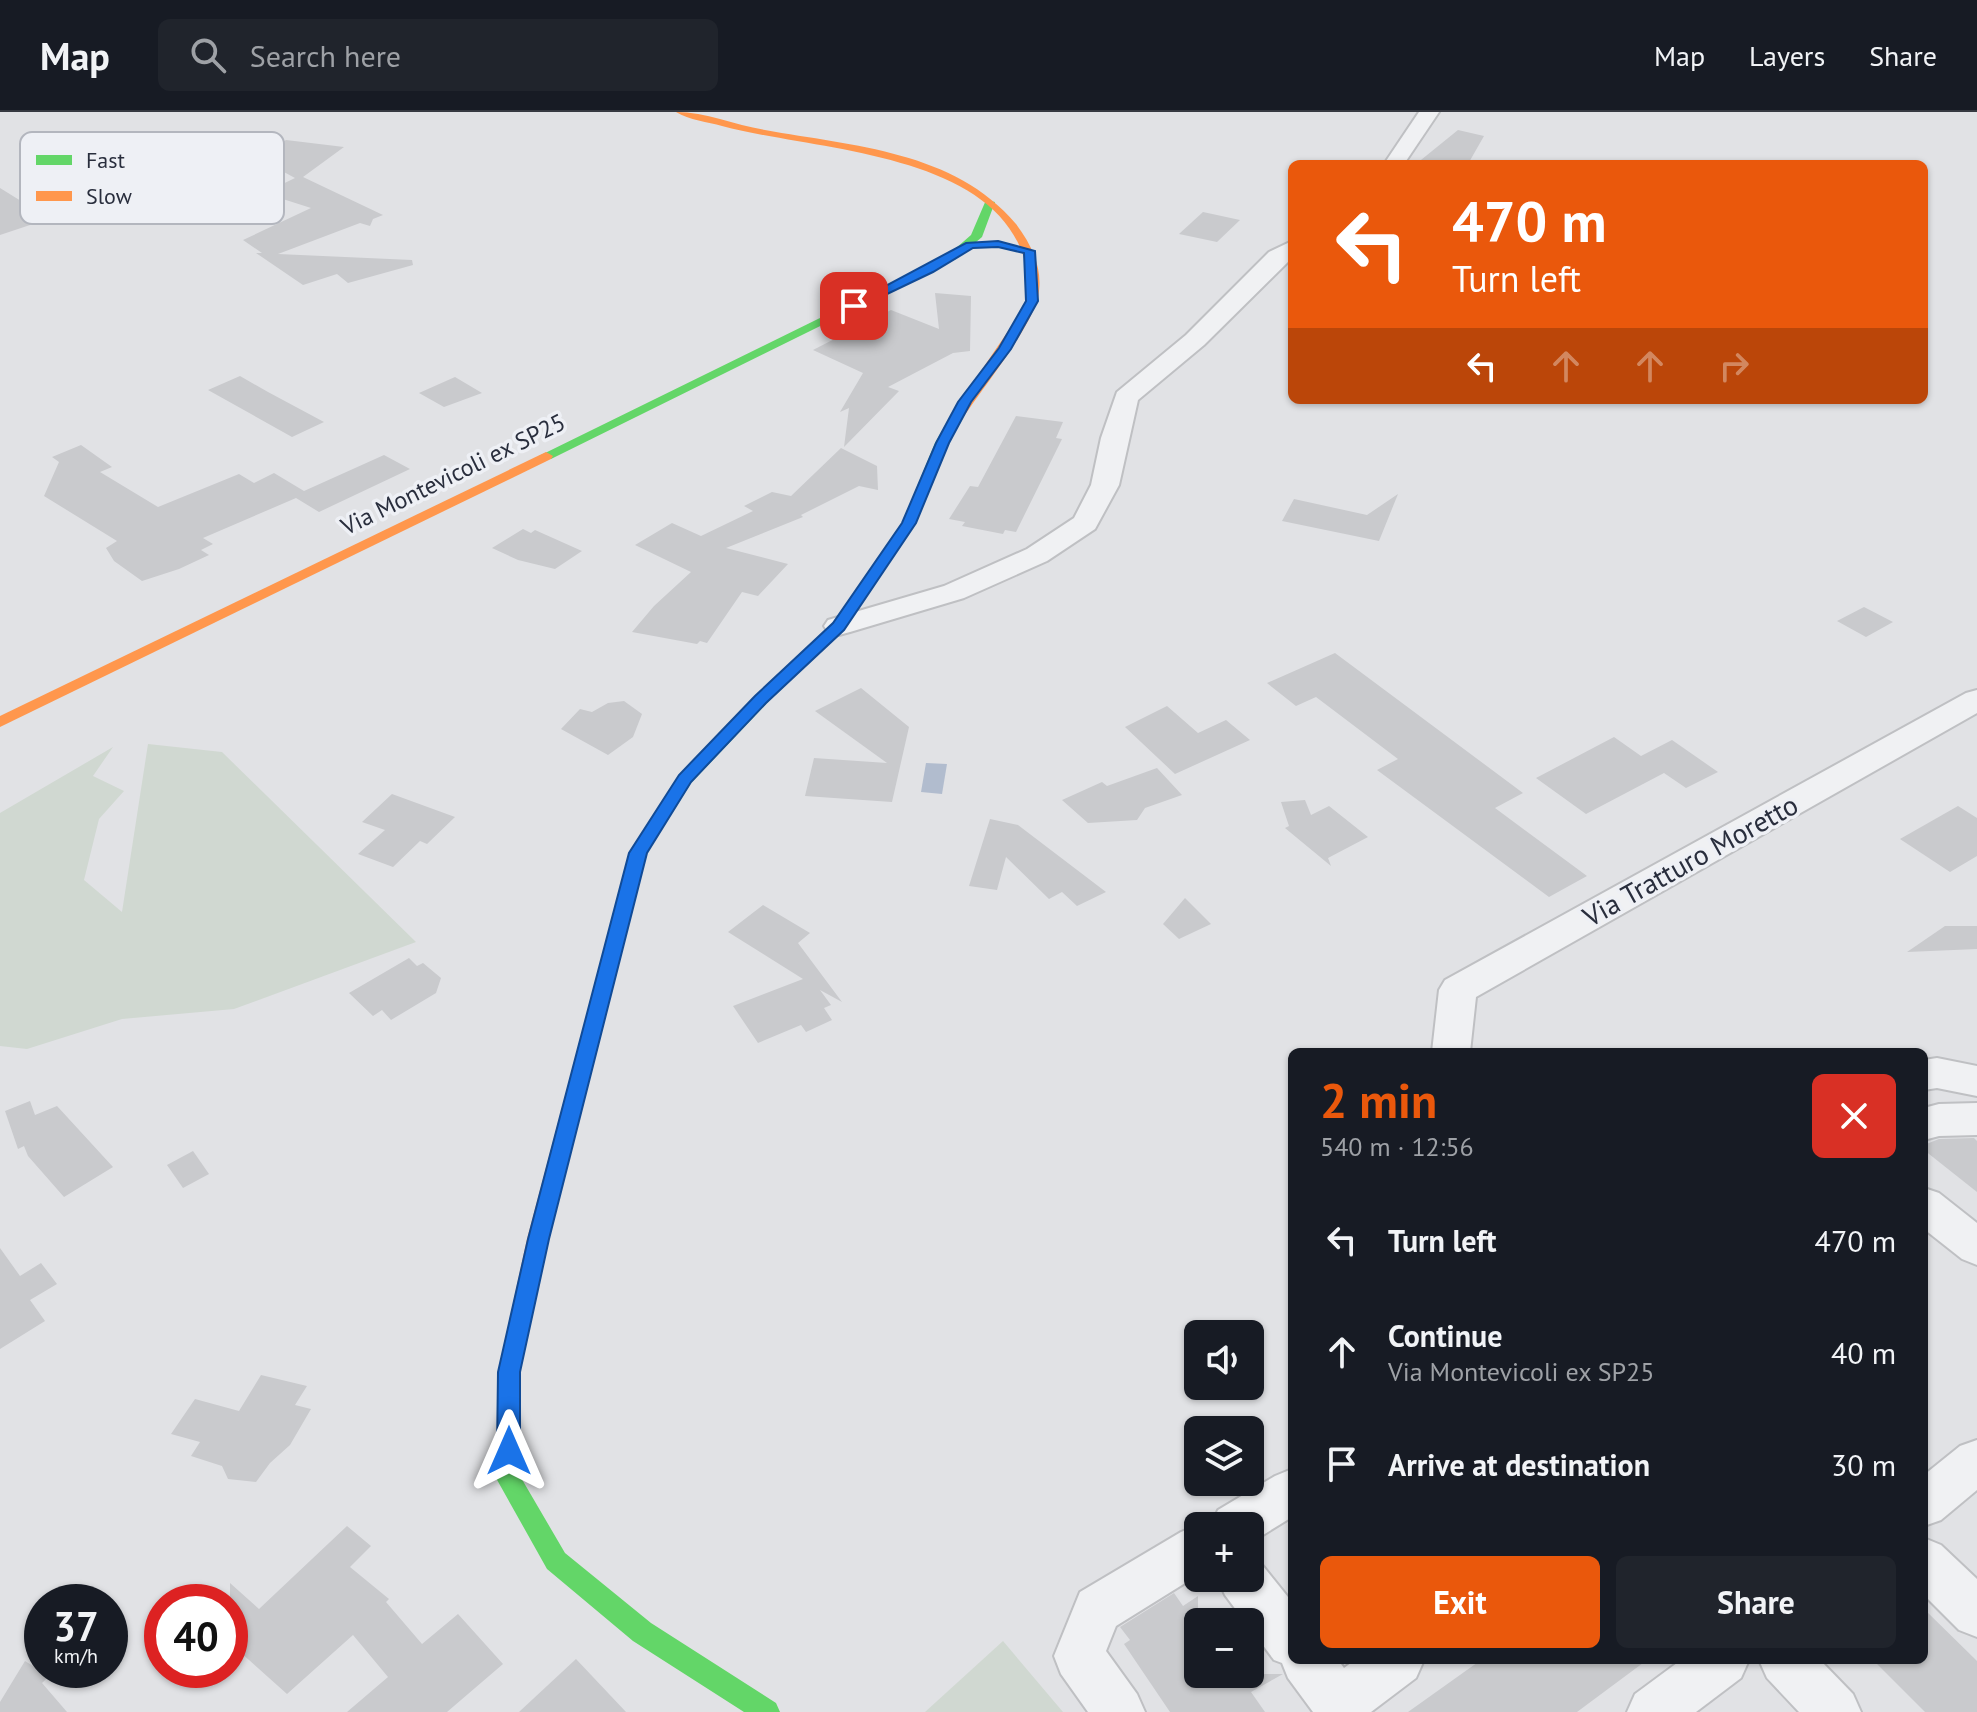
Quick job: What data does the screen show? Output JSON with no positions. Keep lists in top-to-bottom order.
{
  "streets": {
    "street": ["Via Montevicoli ex SP25", "Via Tratturo Moretto"]
  },
  "legend": ["Fast", "Slow"],
  "page": {
    "header": "Map",
    "search": "Search here",
    "nav": ["Map", "Layers", "Share"],
    "turn": ["470 m", "Turn left"],
    "heading": ["2 min", "540 m · 12:56"],
    "list": [
      {
        "name": "Turn left",
        "value": "470 m"
      },
      {
        "name": "Continue",
        "note": "Via Montevicoli ex SP25",
        "value": "40 m"
      },
      {
        "name": "Arrive at destination",
        "value": "30 m"
      }
    ],
    "map_buttons": ["+", "−"],
    "buttons": ["Exit", "Share"],
    "speed": "37 km/h",
    "limit": "40"
  }
}
